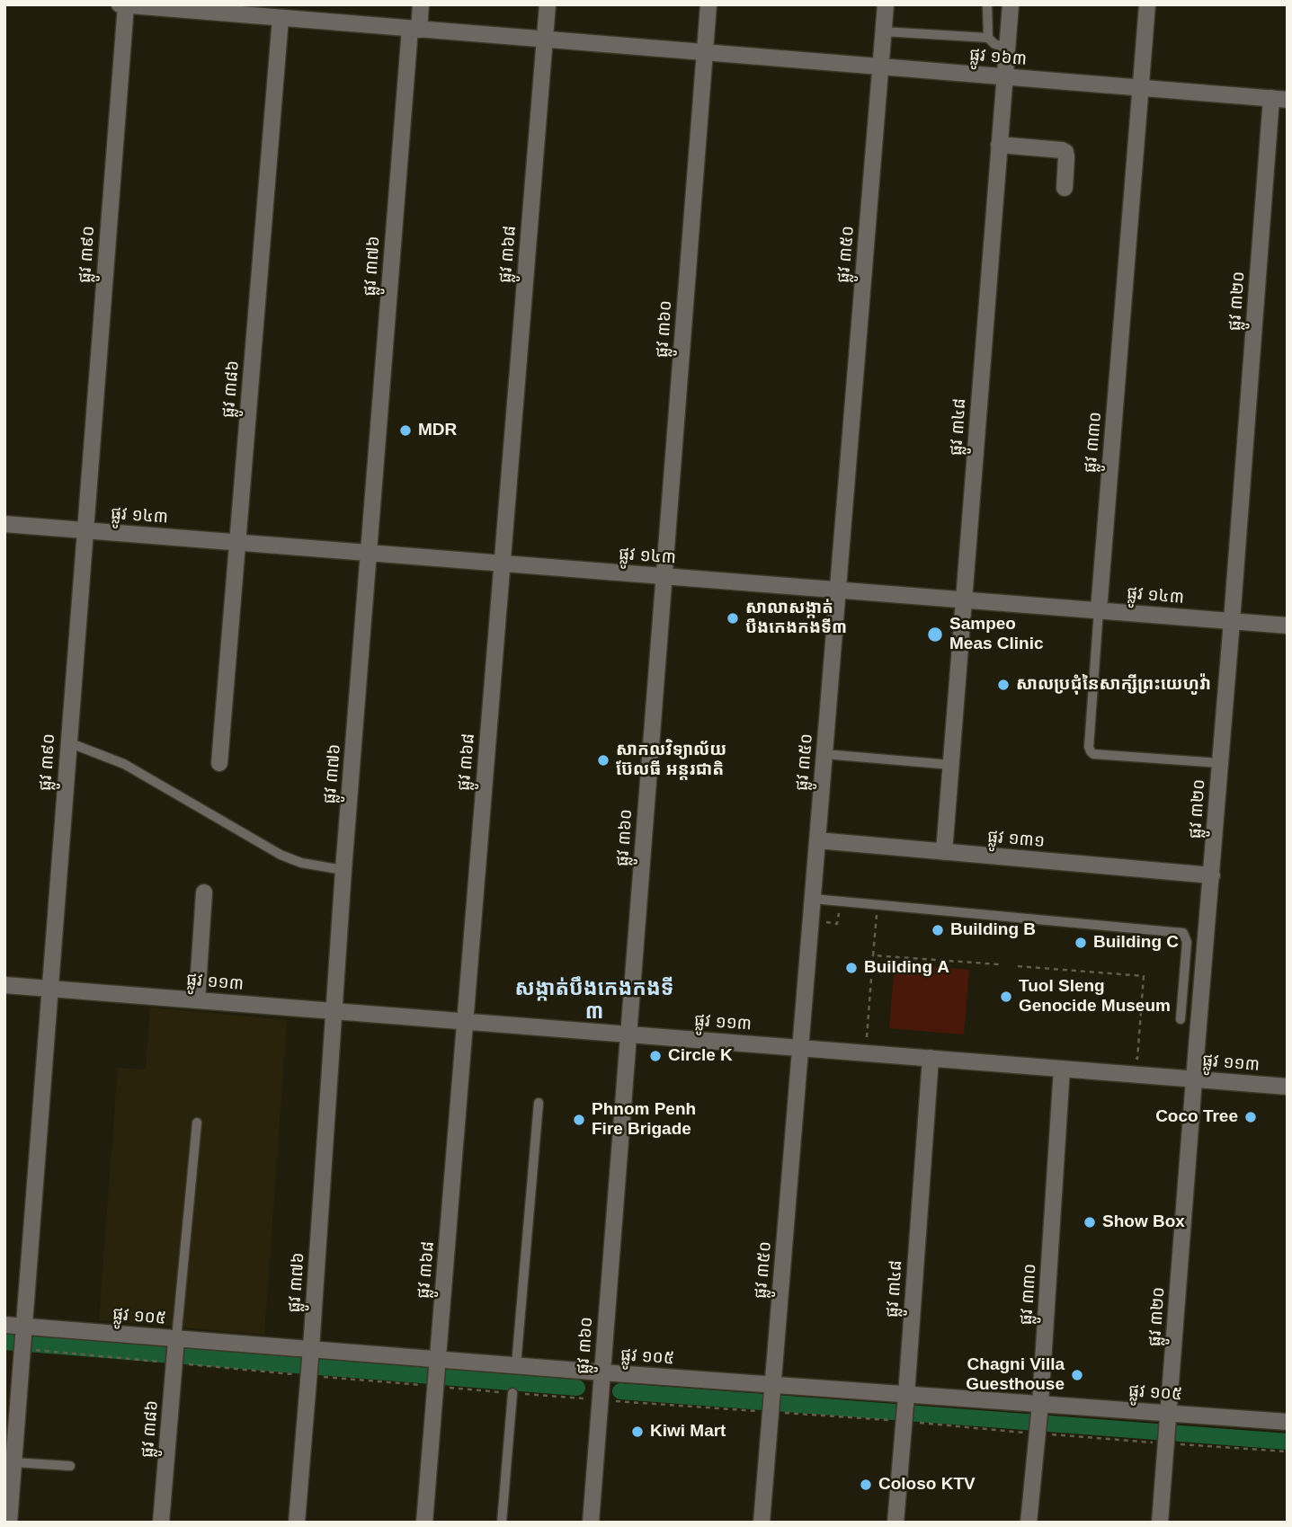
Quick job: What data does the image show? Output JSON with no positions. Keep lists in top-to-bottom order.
{
  "streets": {
    "street": [
      "ផ្លូវ ១៦៣",
      "ផ្លូវ ៣៩០",
      "ផ្លូវ ៣៦៨",
      "ផ្លូវ ៣៥០",
      "ផ្លូវ ៣៧៦",
      "ផ្លូវ ៣២០",
      "ផ្លូវ ៣៦០",
      "ផ្លូវ ៣៨៦",
      "ផ្លូវ ៣៤៨",
      "ផ្លូវ ៣៣០",
      "ផ្លូវ ១៤៣",
      "ផ្លូវ ១៣១",
      "ផ្លូវ ១១៣",
      "ផ្លូវ ១០៥"
    ]
  },
  "crossings": [
    ["ផ្លូវ ១៦៣", "ផ្លូវ ៣៩០"],
    ["ផ្លូវ ១៦៣", "ផ្លូវ ៣៦៨"],
    ["ផ្លូវ ១៦៣", "ផ្លូវ ៣៥០"],
    ["ផ្លូវ ១៦៣", "ផ្លូវ ៣៧៦"],
    ["ផ្លូវ ១៦៣", "ផ្លូវ ៣២០"],
    ["ផ្លូវ ១៦៣", "ផ្លូវ ៣៦០"],
    ["ផ្លូវ ១៦៣", "ផ្លូវ ៣៨៦"],
    ["ផ្លូវ ១៦៣", "ផ្លូវ ៣៤៨"],
    ["ផ្លូវ ១៦៣", "ផ្លូវ ៣៣០"],
    ["ផ្លូវ ៣៩០", "ផ្លូវ ១៤៣"],
    ["ផ្លូវ ៣៩០", "ផ្លូវ ១១៣"],
    ["ផ្លូវ ៣៩០", "ផ្លូវ ១០៥"],
    ["ផ្លូវ ៣៦៨", "ផ្លូវ ១៤៣"],
    ["ផ្លូវ ៣៦៨", "ផ្លូវ ១១៣"],
    ["ផ្លូវ ៣៦៨", "ផ្លូវ ១០៥"],
    ["ផ្លូវ ៣៥០", "ផ្លូវ ១៤៣"],
    ["ផ្លូវ ៣៥០", "ផ្លូវ ១៣១"],
    ["ផ្លូវ ៣៥០", "ផ្លូវ ១១៣"],
    ["ផ្លូវ ៣៥០", "ផ្លូវ ១០៥"],
    ["ផ្លូវ ៣៧៦", "ផ្លូវ ១៤៣"],
    ["ផ្លូវ ៣៧៦", "ផ្លូវ ១១៣"],
    ["ផ្លូវ ៣៧៦", "ផ្លូវ ១០៥"],
    ["ផ្លូវ ៣២០", "ផ្លូវ ៣៣០"],
    ["ផ្លូវ ៣២០", "ផ្លូវ ១៤៣"],
    ["ផ្លូវ ៣២០", "ផ្លូវ ១៣១"],
    ["ផ្លូវ ៣២០", "ផ្លូវ ១១៣"],
    ["ផ្លូវ ៣២០", "ផ្លូវ ១០៥"],
    ["ផ្លូវ ៣៦០", "ផ្លូវ ១៤៣"],
    ["ផ្លូវ ៣៦០", "ផ្លូវ ១១៣"],
    ["ផ្លូវ ៣៦០", "ផ្លូវ ១០៥"],
    ["ផ្លូវ ៣៨៦", "ផ្លូវ ១៤៣"],
    ["ផ្លូវ ៣៨៦", "ផ្លូវ ១០៥"],
    ["ផ្លូវ ៣៤៨", "ផ្លូវ ១៤៣"],
    ["ផ្លូវ ៣៤៨", "ផ្លូវ ១៣១"],
    ["ផ្លូវ ៣៤៨", "ផ្លូវ ១១៣"],
    ["ផ្លូវ ៣៤៨", "ផ្លូវ ១០៥"],
    ["ផ្លូវ ៣៣០", "ផ្លូវ ១៤៣"],
    ["ផ្លូវ ៣៣០", "ផ្លូវ ១១៣"],
    ["ផ្លូវ ៣៣០", "ផ្លូវ ១០៥"]
  ],
  "districts": ["សង្កាត់បឹងកេងកងទី ៣"],
  "places": [
    "MDR",
    "សាលាសង្កាត់ បឹងកេងកងទី៣",
    "Sampeo Meas Clinic",
    "សាលប្រជុំនៃសាក្សីព្រះយេហូវ៉ា",
    "សាកលវិទ្យាល័យ ប៊ែលធី អន្តរជាតិ",
    "Building B",
    "Building C",
    "Building A",
    "Tuol Sleng Genocide Museum",
    "Circle K",
    "Coco Tree",
    "Phnom Penh Fire Brigade",
    "Show Box",
    "Chagni Villa Guesthouse",
    "Kiwi Mart",
    "Coloso KTV"
  ]
}
